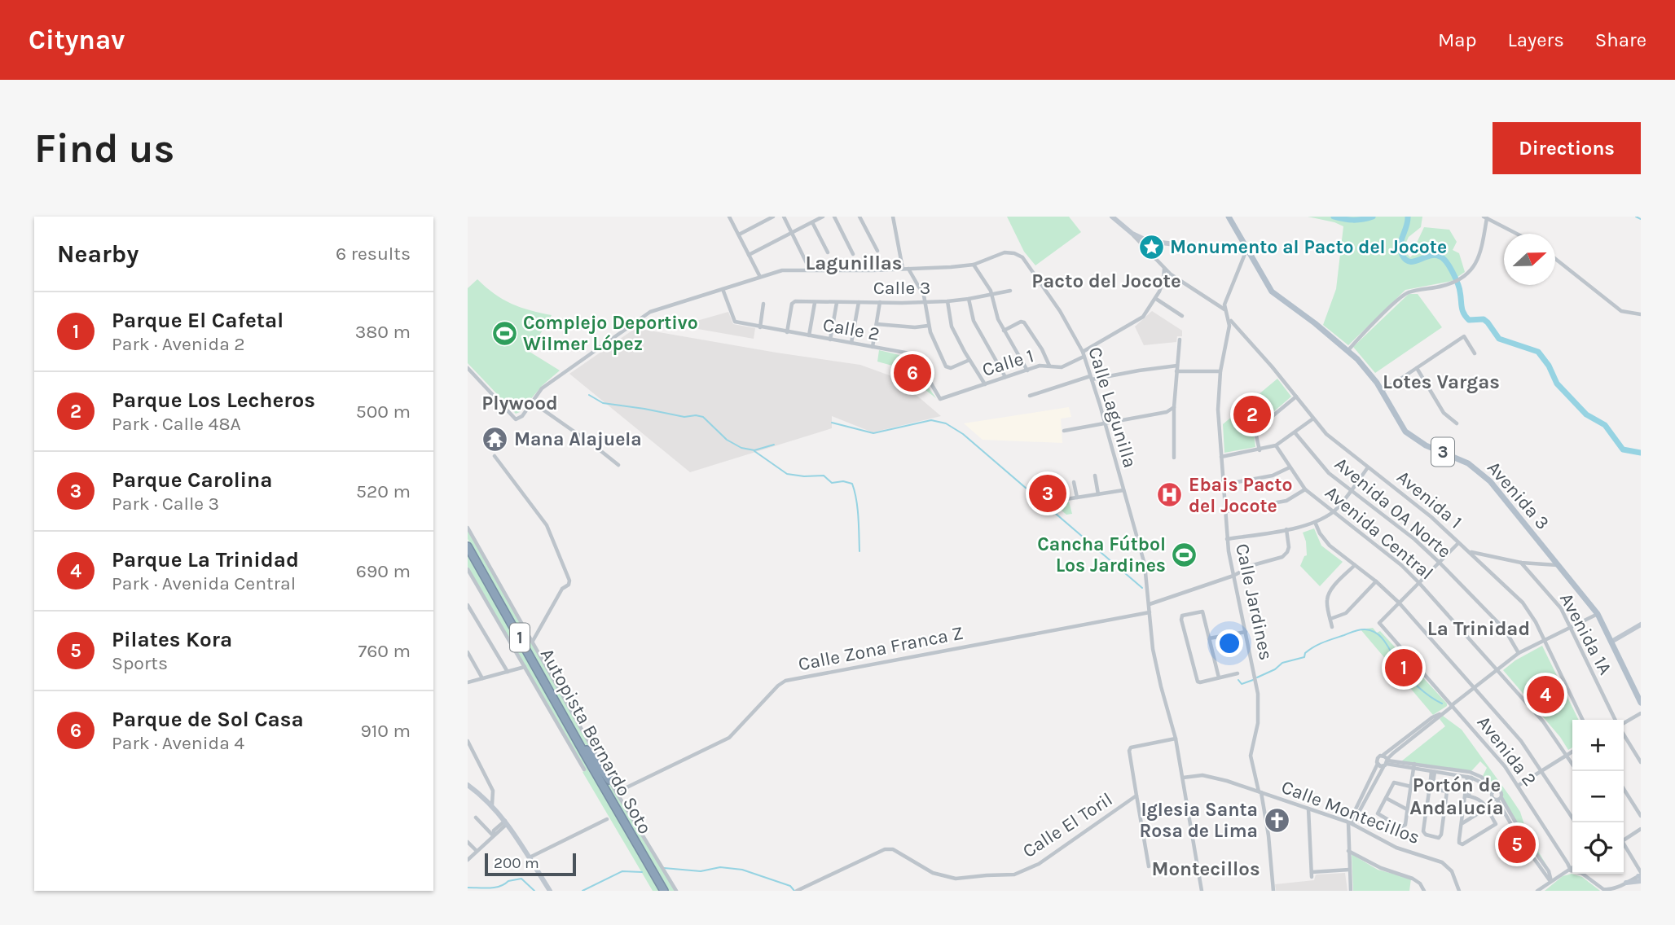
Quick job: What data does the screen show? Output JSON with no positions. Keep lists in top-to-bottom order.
{
  "streets": {
    "highway": ["1", "Autopista Bernardo Soto"],
    "main road": ["3", "Avenida 3"],
    "street": [
      "Calle 3",
      "Calle 2",
      "Calle 1",
      "Calle Lagunilla",
      "Avenida 1",
      "Avenida 0A Norte",
      "Avenida Central",
      "Calle Jardines",
      "Avenida 1A",
      "Calle Zona Franca Z",
      "Avenida 2",
      "Calle Montecillos",
      "Calle El Toril"
    ]
  },
  "crossings": [
    ["Calle 3", "Calle 2"],
    ["Calle 2", "Calle 1"],
    ["Calle 1", "Calle Lagunilla"],
    ["Calle Lagunilla", "Calle Zona Franca Z"],
    ["Calle Lagunilla", "Calle Montecillos"],
    ["Calle Lagunilla", "Calle El Toril"],
    ["Avenida 1", "Calle Jardines"],
    ["Calle Jardines", "Calle Montecillos"]
  ],
  "districts": [
    "Lagunillas",
    "Pacto del Jocote",
    "Lotes Vargas",
    "Plywood",
    "La Trinidad",
    "Portón de Andalucía",
    "Montecillos"
  ],
  "places": {
    "place": ["Monumento al Pacto del Jocote"],
    "sports": ["Complejo Deportivo Wilmer López", "Cancha Fútbol Los Jardines"],
    "temple": ["Mana Alajuela"],
    "hospital": ["Ebais Pacto del Jocote"],
    "church": ["Iglesia Santa Rosa de Lima"]
  },
  "scale_bar": "200 m",
  "north": "right",
  "page": {
    "header": "Citynav",
    "nav": ["Map", "Layers", "Share"],
    "buttons": "Directions",
    "title": "Find us",
    "heading": ["Nearby", "6 results"],
    "list": [
      {
        "mark": "1",
        "name": "Parque El Cafetal",
        "note": "Park · Avenida 2",
        "value": "380 m"
      },
      {
        "mark": "2",
        "name": "Parque Los Lecheros",
        "note": "Park · Calle 48A",
        "value": "500 m"
      },
      {
        "mark": "3",
        "name": "Parque Carolina",
        "note": "Park · Calle 3",
        "value": "520 m"
      },
      {
        "mark": "4",
        "name": "Parque La Trinidad",
        "note": "Park · Avenida Central",
        "value": "690 m"
      },
      {
        "mark": "5",
        "name": "Pilates Kora",
        "note": "Sports",
        "value": "760 m"
      },
      {
        "mark": "6",
        "name": "Parque de Sol Casa",
        "note": "Park · Avenida 4",
        "value": "910 m"
      }
    ],
    "pins": [
      "6",
      "2",
      "3",
      "1",
      "4",
      "5"
    ],
    "map_buttons": ["+", "−"],
    "scale": "200 m"
  }
}
